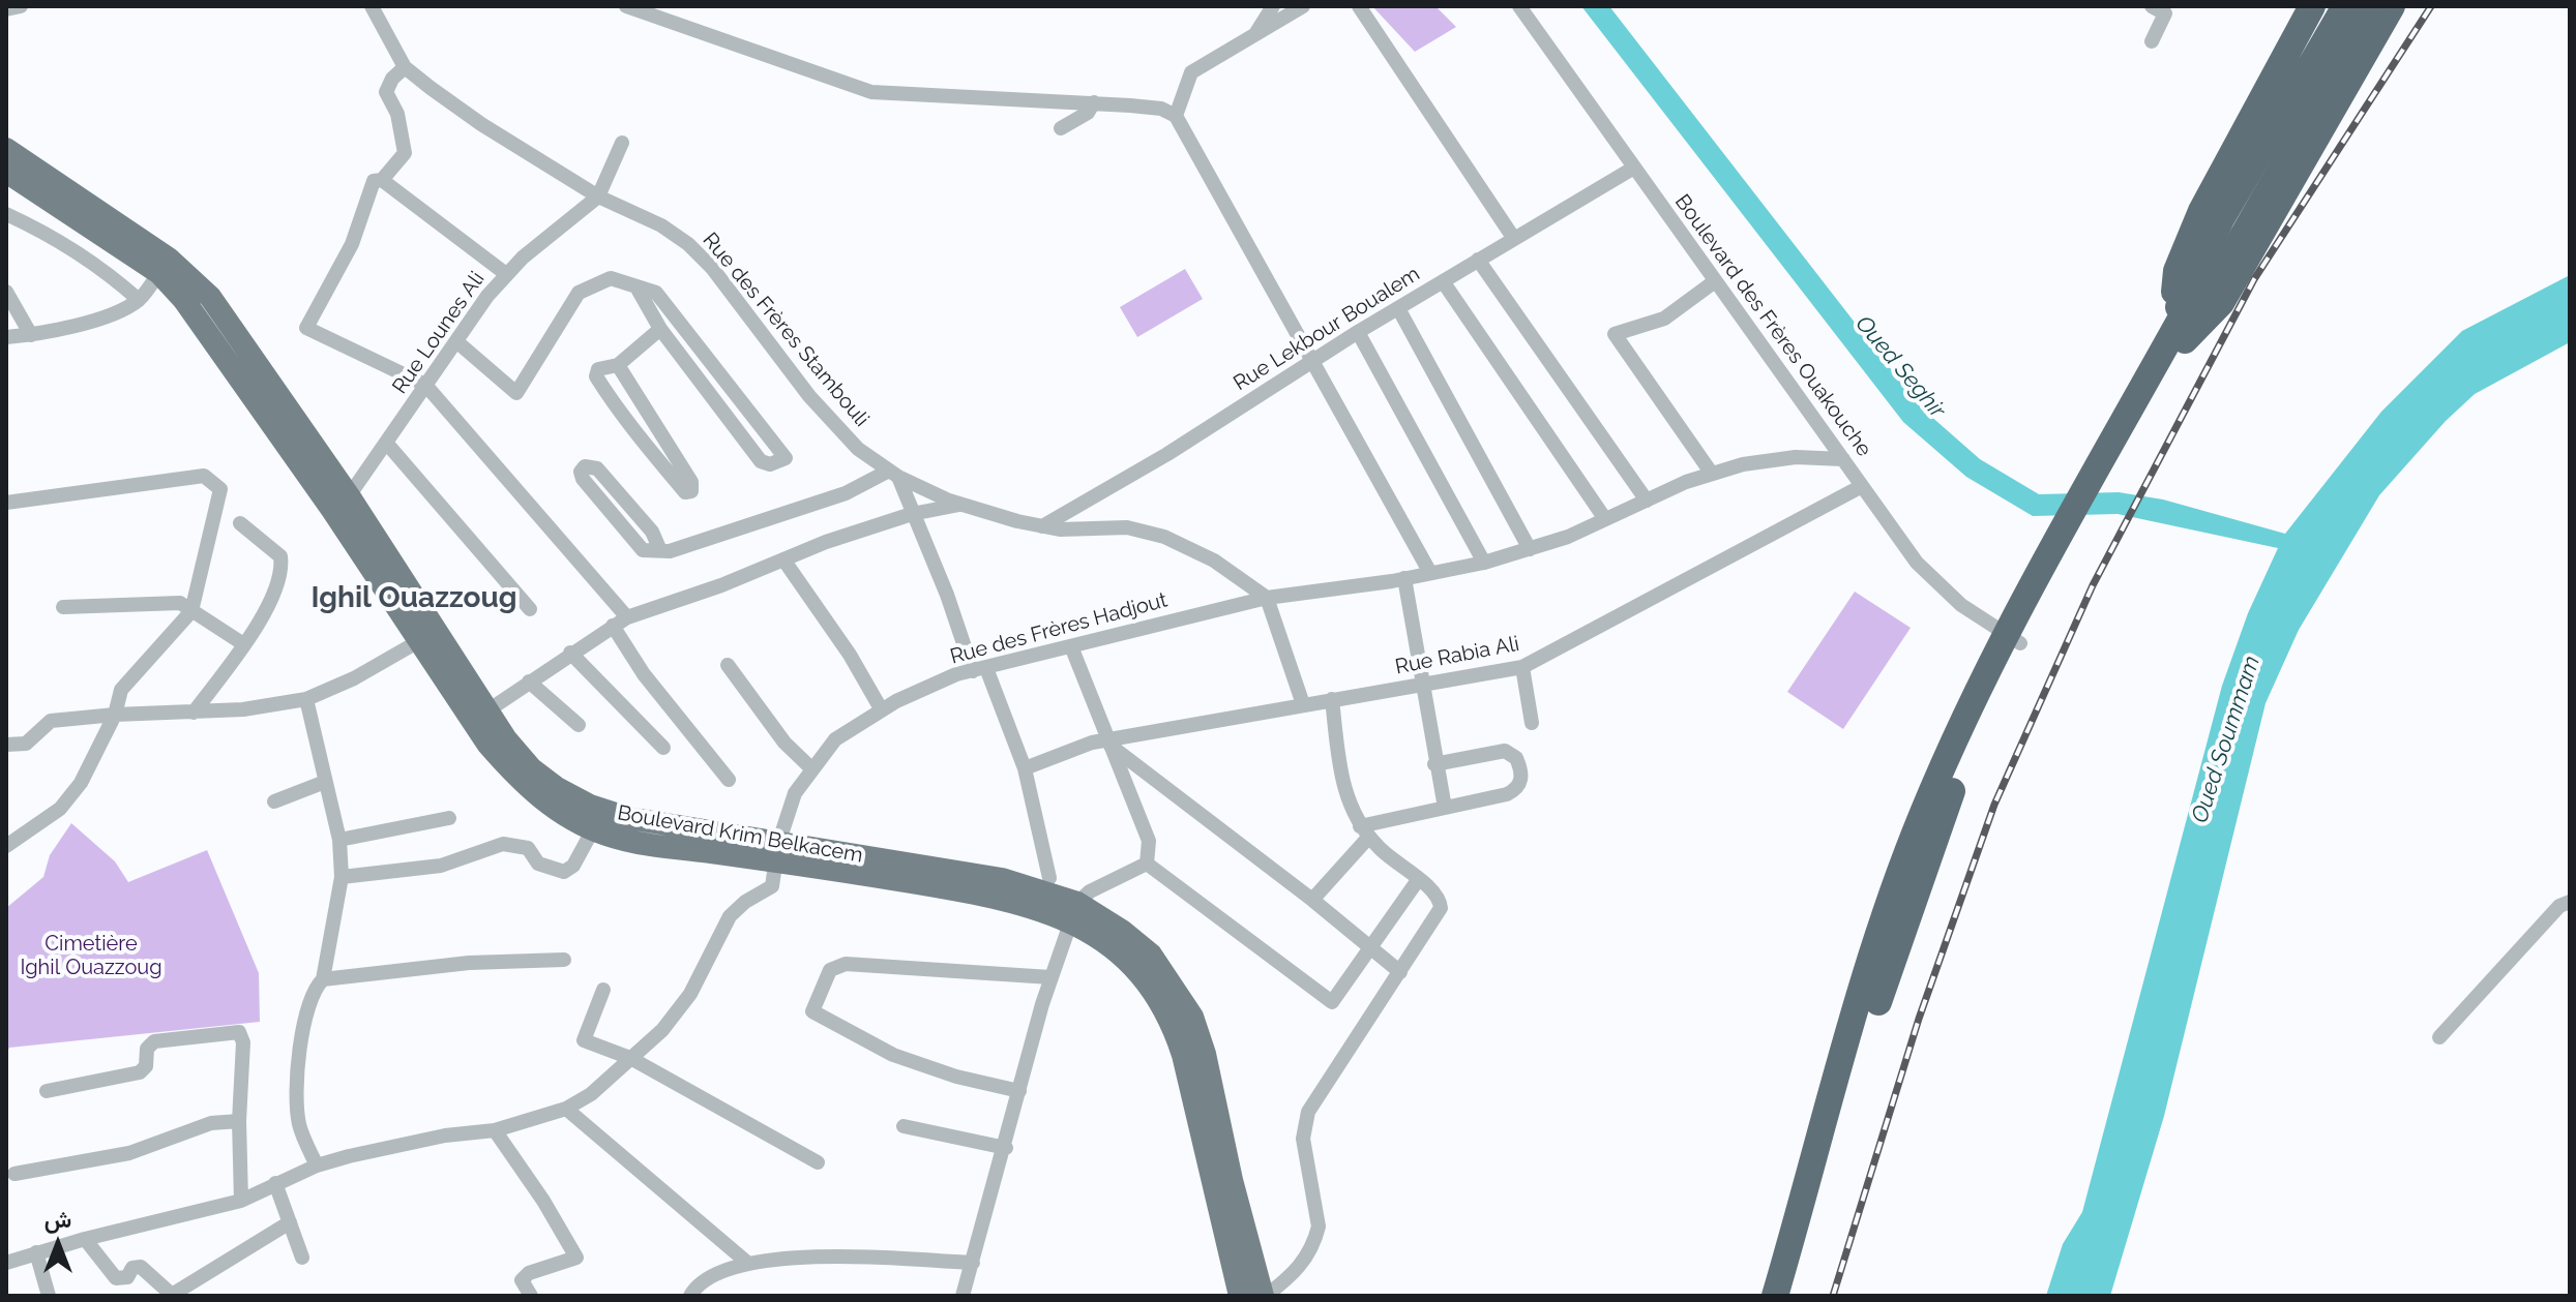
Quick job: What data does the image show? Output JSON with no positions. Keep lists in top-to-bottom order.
{
  "streets": {
    "main road": ["Boulevard Krim Belkacem"],
    "street": [
      "Boulevard des Frères Ouakouche",
      "Rue Lekbour Boualem",
      "Rue des Frères Stambouli",
      "Rue Lounes Ali",
      "Rue des Frères Hadjout",
      "Rue Rabia Ali"
    ]
  },
  "crossings": [
    ["Boulevard des Frères Ouakouche", "Rue Lekbour Boualem"],
    ["Boulevard des Frères Ouakouche", "Rue des Frères Hadjout"],
    ["Boulevard des Frères Ouakouche", "Rue Rabia Ali"],
    ["Rue Lekbour Boualem", "Rue des Frères Stambouli"],
    ["Rue des Frères Stambouli", "Rue Lounes Ali"],
    ["Rue des Frères Stambouli", "Rue des Frères Hadjout"],
    ["Rue Lounes Ali", "Boulevard Krim Belkacem"],
    ["Rue des Frères Hadjout", "Boulevard Krim Belkacem"]
  ],
  "districts": ["Ighil Ouazzoug"],
  "water": ["Oued Seghir", "Oued Soummam"],
  "parks": ["Cimetière Ighil Ouazzoug"],
  "north": "top"
}
